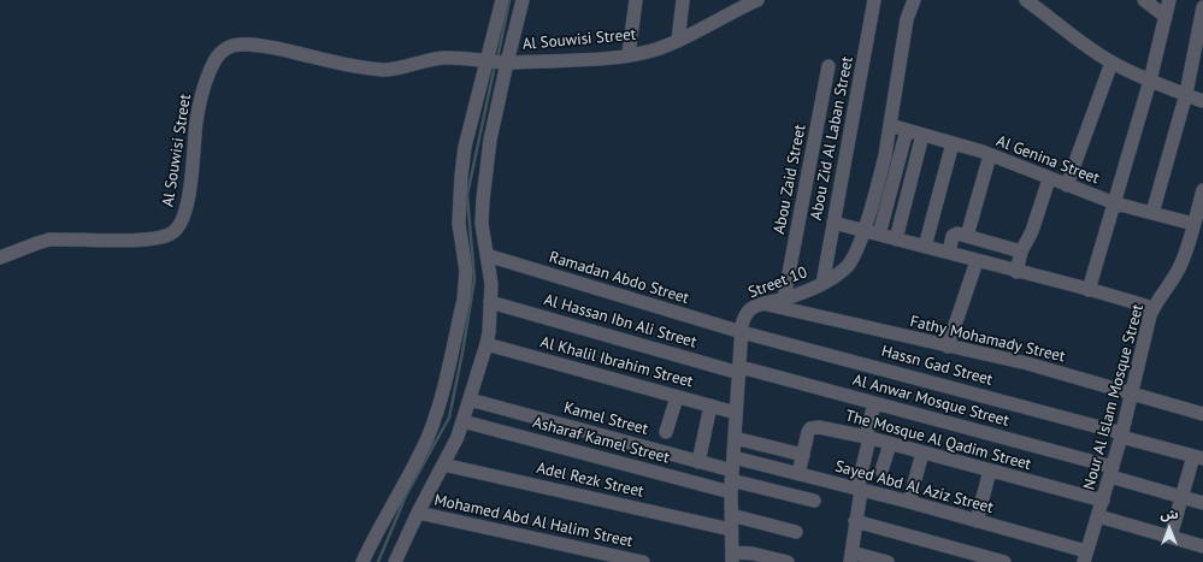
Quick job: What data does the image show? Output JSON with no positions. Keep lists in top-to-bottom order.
{
  "streets": {
    "street": [
      "Al Souwisi Street",
      "Abou Zid Al Laban Street",
      "Al Genina Street",
      "Abou Zaid Street",
      "Ramadan Abdo Street",
      "Street 10",
      "Al Hassan Ibn Ali Street",
      "Fathy Mohamady Street",
      "Al Khalil Ibrahim Street",
      "Hassn Gad Street",
      "Nour Al Islam Mosque Street",
      "Al Anwar Mosque Street",
      "Kamel Street",
      "Asharaf Kamel Street",
      "The Mosque Al Qadim Street",
      "Adel Rezk Street",
      "Sayed Abd Al Aziz Street",
      "Mohamed Abd Al Halim Street"
    ]
  },
  "crossings": [
    ["Abou Zid Al Laban Street", "Street 10"],
    ["Al Genina Street", "Street 10"],
    ["Al Genina Street", "Nour Al Islam Mosque Street"],
    ["Abou Zaid Street", "Street 10"],
    ["Ramadan Abdo Street", "Street 10"],
    ["Ramadan Abdo Street", "Hassn Gad Street"],
    ["Street 10", "Al Hassan Ibn Ali Street"],
    ["Street 10", "Fathy Mohamady Street"],
    ["Street 10", "Al Khalil Ibrahim Street"],
    ["Street 10", "Hassn Gad Street"],
    ["Street 10", "Al Anwar Mosque Street"],
    ["Street 10", "Kamel Street"],
    ["Street 10", "Asharaf Kamel Street"],
    ["Street 10", "Adel Rezk Street"],
    ["Street 10", "Sayed Abd Al Aziz Street"],
    ["Al Hassan Ibn Ali Street", "Al Anwar Mosque Street"],
    ["Fathy Mohamady Street", "Nour Al Islam Mosque Street"],
    ["Hassn Gad Street", "Nour Al Islam Mosque Street"],
    ["Nour Al Islam Mosque Street", "Al Anwar Mosque Street"],
    ["Nour Al Islam Mosque Street", "The Mosque Al Qadim Street"],
    ["Nour Al Islam Mosque Street", "Sayed Abd Al Aziz Street"],
    ["Kamel Street", "Asharaf Kamel Street"],
    ["Kamel Street", "Sayed Abd Al Aziz Street"],
    ["Asharaf Kamel Street", "Sayed Abd Al Aziz Street"],
    ["The Mosque Al Qadim Street", "Sayed Abd Al Aziz Street"]
  ],
  "north": "top"
}
